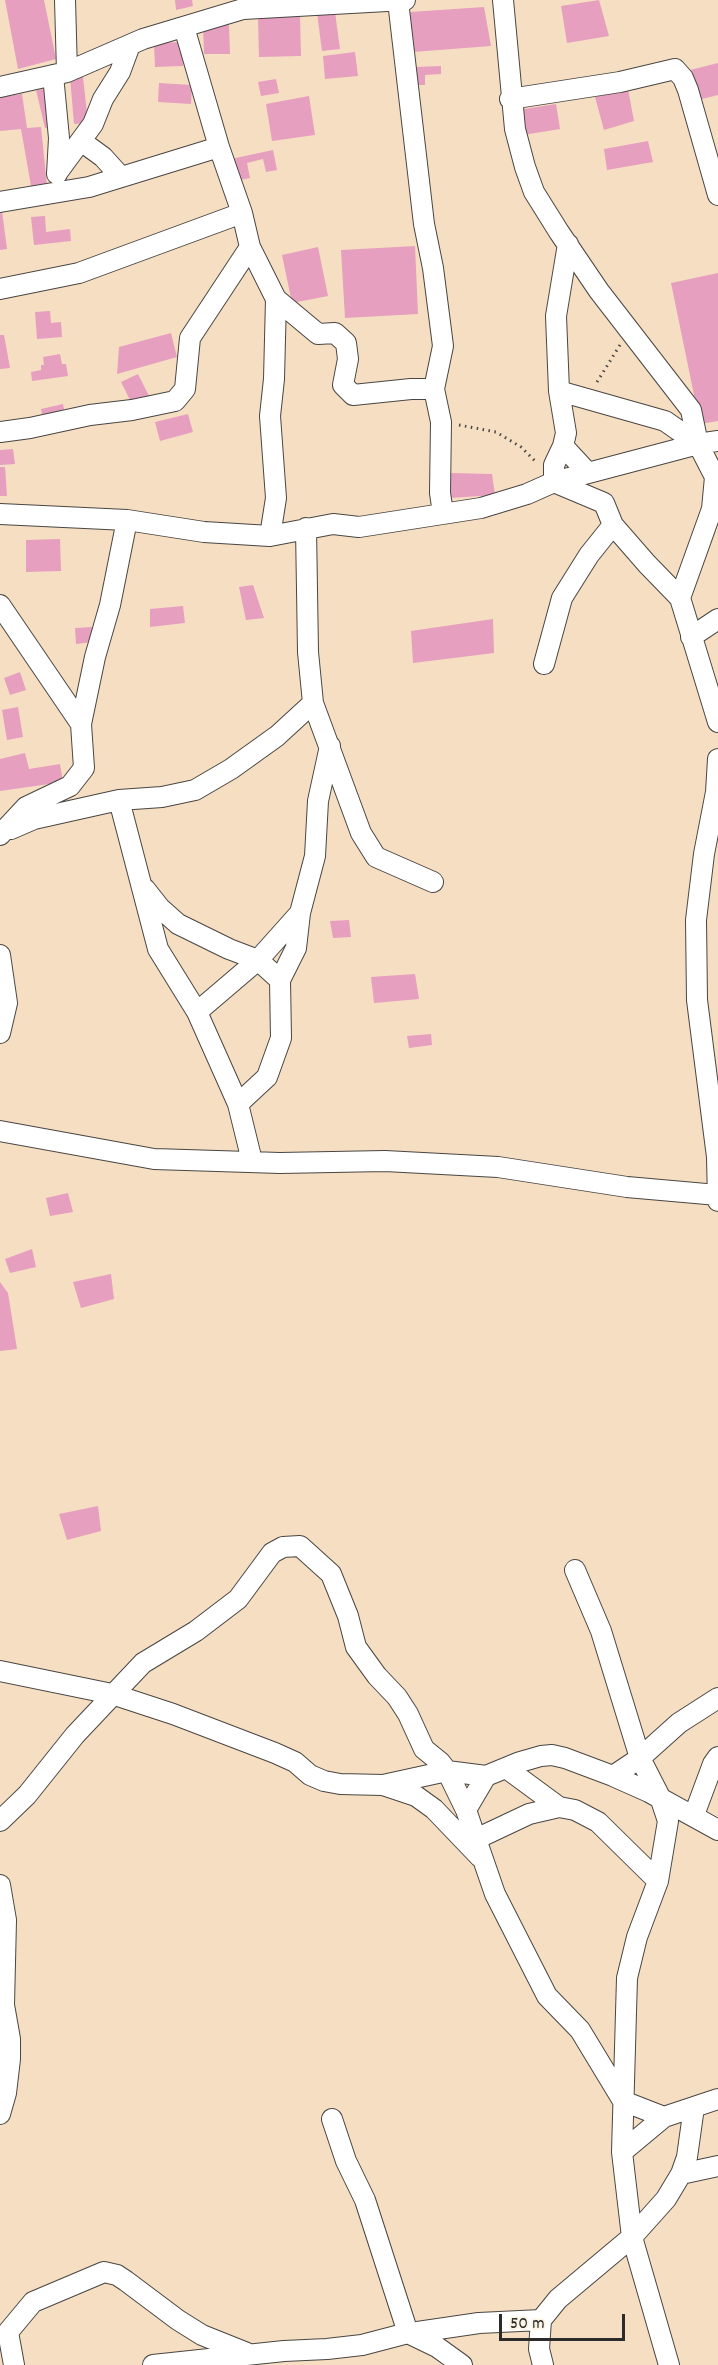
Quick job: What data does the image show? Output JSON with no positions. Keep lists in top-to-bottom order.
{
  "scale_bar": "50 m"
}
